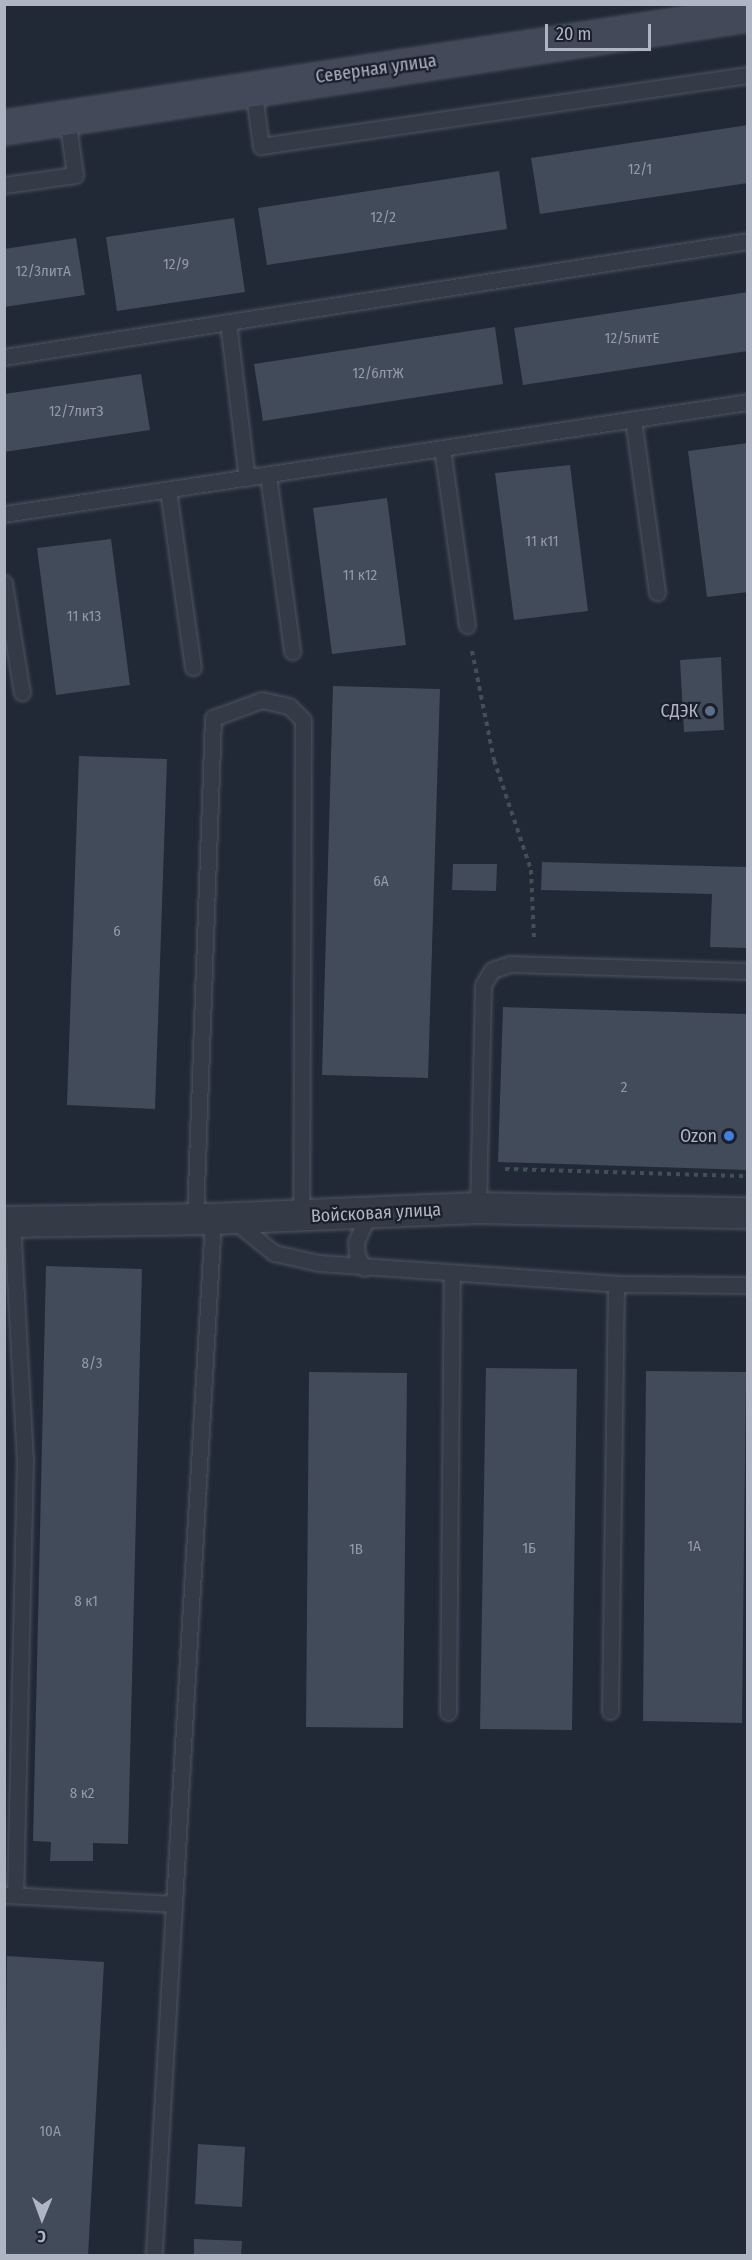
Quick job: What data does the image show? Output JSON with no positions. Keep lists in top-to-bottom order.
{
  "streets": {
    "street": ["Северная улица", "Войсковая улица"]
  },
  "places": ["СДЭК", "Ozon"],
  "house_numbers": [
    "12/1",
    "12/2",
    "12/9",
    "12/3литА",
    "12/5литЕ",
    "12/6лтЖ",
    "12/7литЗ",
    "11 к11",
    "11 к12",
    "11 к13",
    "6А",
    "6",
    "2",
    "8/3",
    "1А",
    "1Б",
    "1В",
    "8 к1",
    "8 к2",
    "10А"
  ],
  "scale_bar": "20 m",
  "north": "bottom"
}
